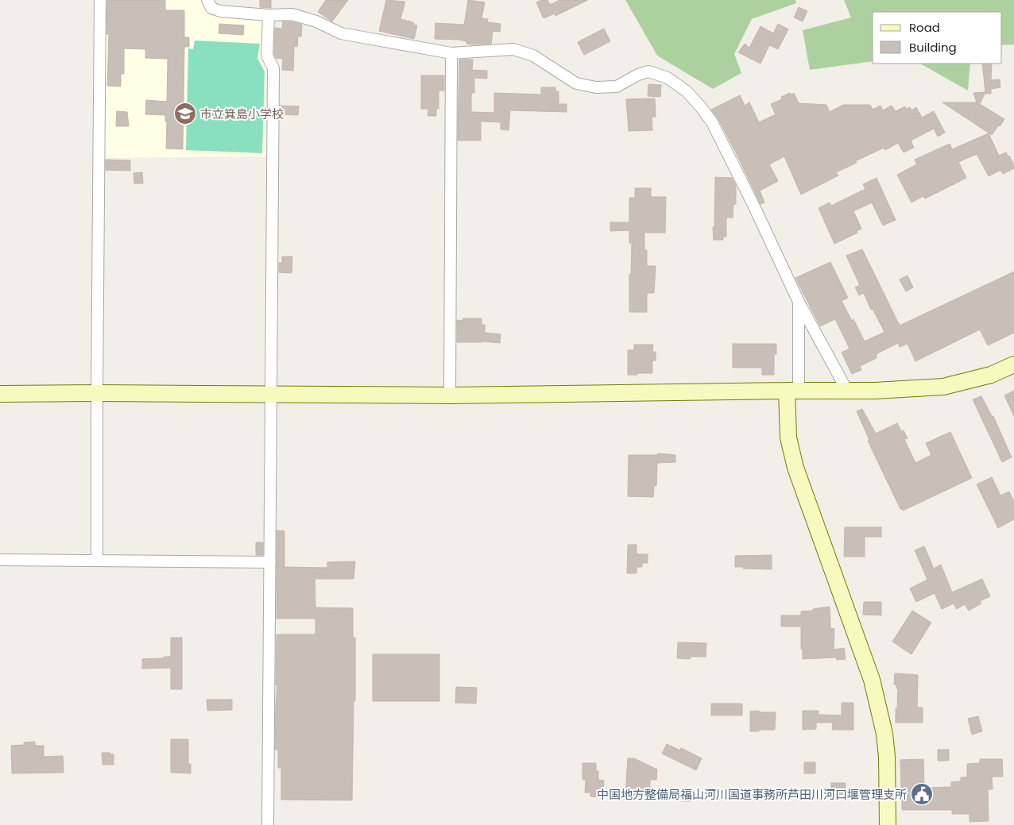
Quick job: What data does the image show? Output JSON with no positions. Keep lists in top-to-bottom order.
{
  "places": {
    "school or university": ["市立箕島小学校"],
    "public building": ["中国地方整備局福山河川国道事務所芦田川河口堰管理支所"]
  },
  "legend": ["Road", "Building"]
}
